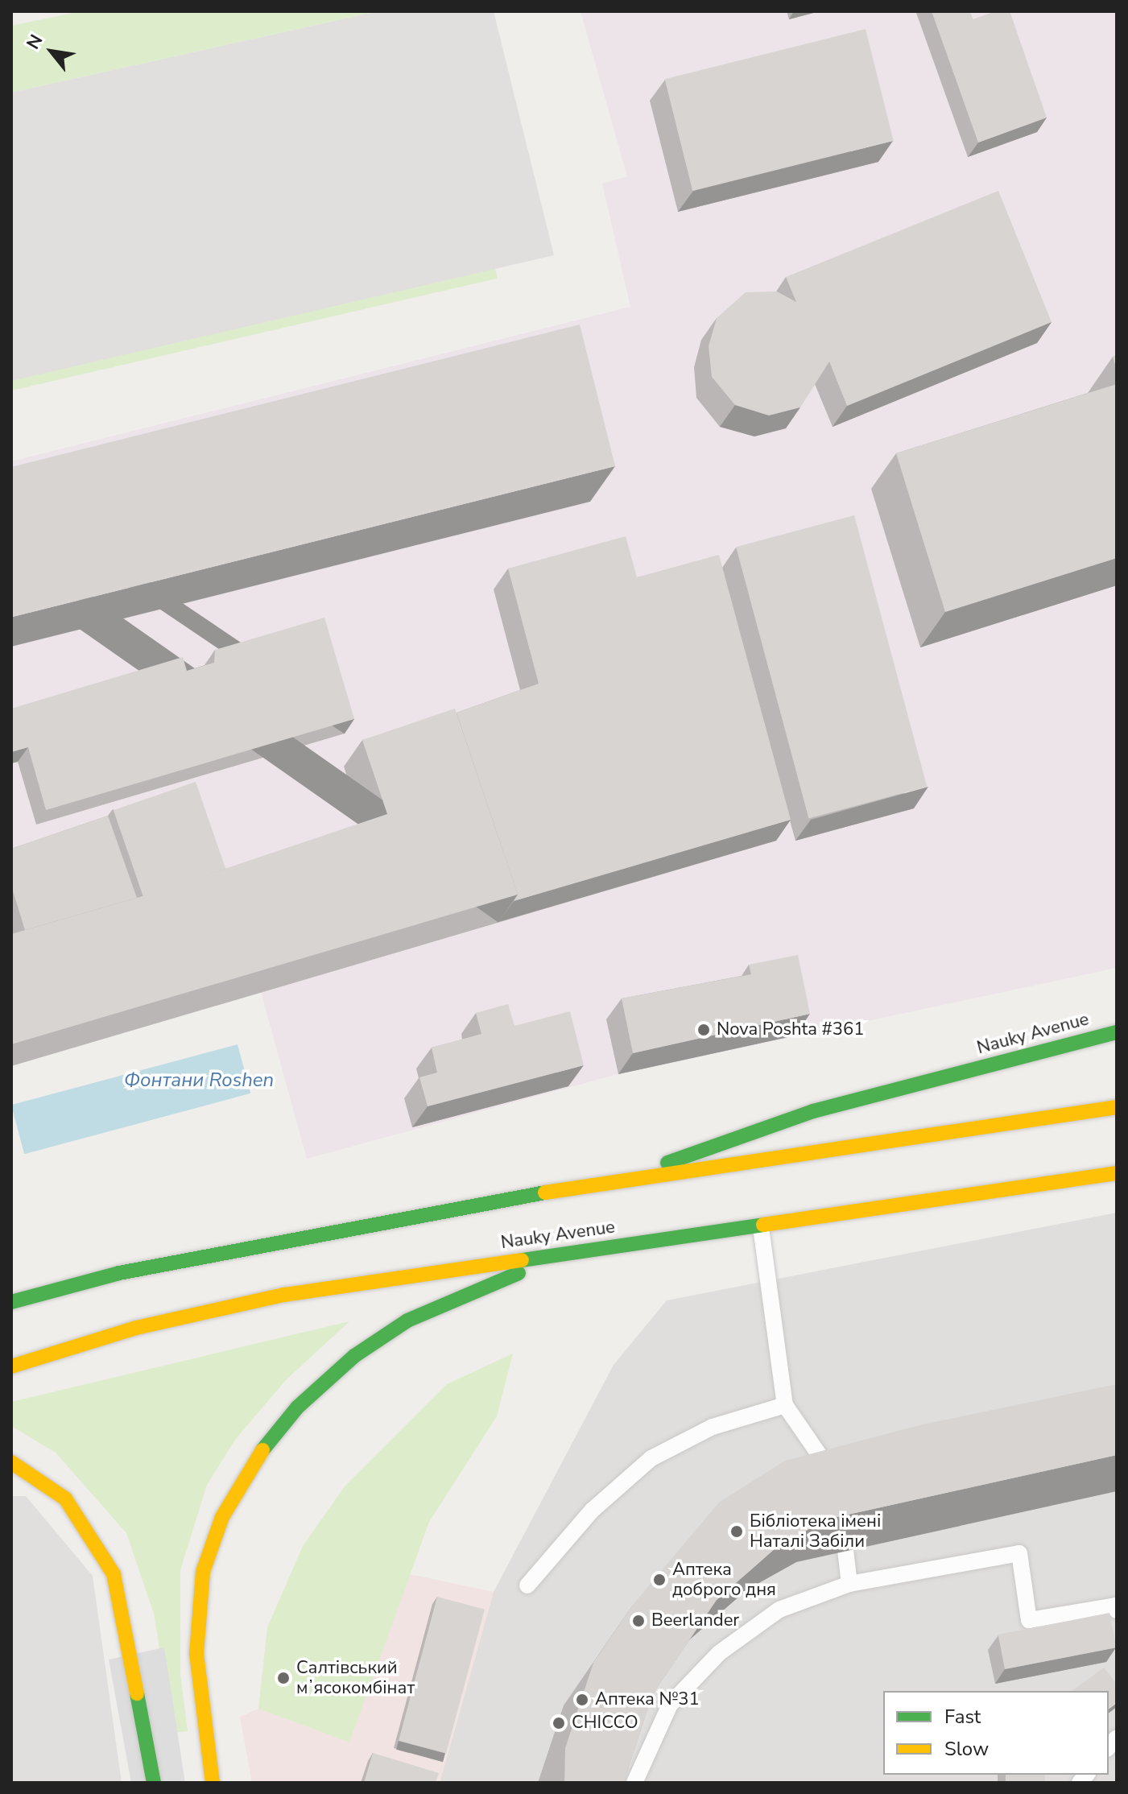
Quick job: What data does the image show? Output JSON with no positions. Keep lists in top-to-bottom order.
{
  "streets": {
    "main road": ["Nauky Avenue"]
  },
  "water": ["Фонтани Roshen"],
  "places": [
    "Nova Poshta #361",
    "Бібліотека імені Наталі Забіли",
    "Аптека доброго дня",
    "Beerlander",
    "Салтівський мʼясокомбінат",
    "Аптека №31",
    "CHICCO"
  ],
  "legend": ["Fast", "Slow"],
  "north": "top left"
}
